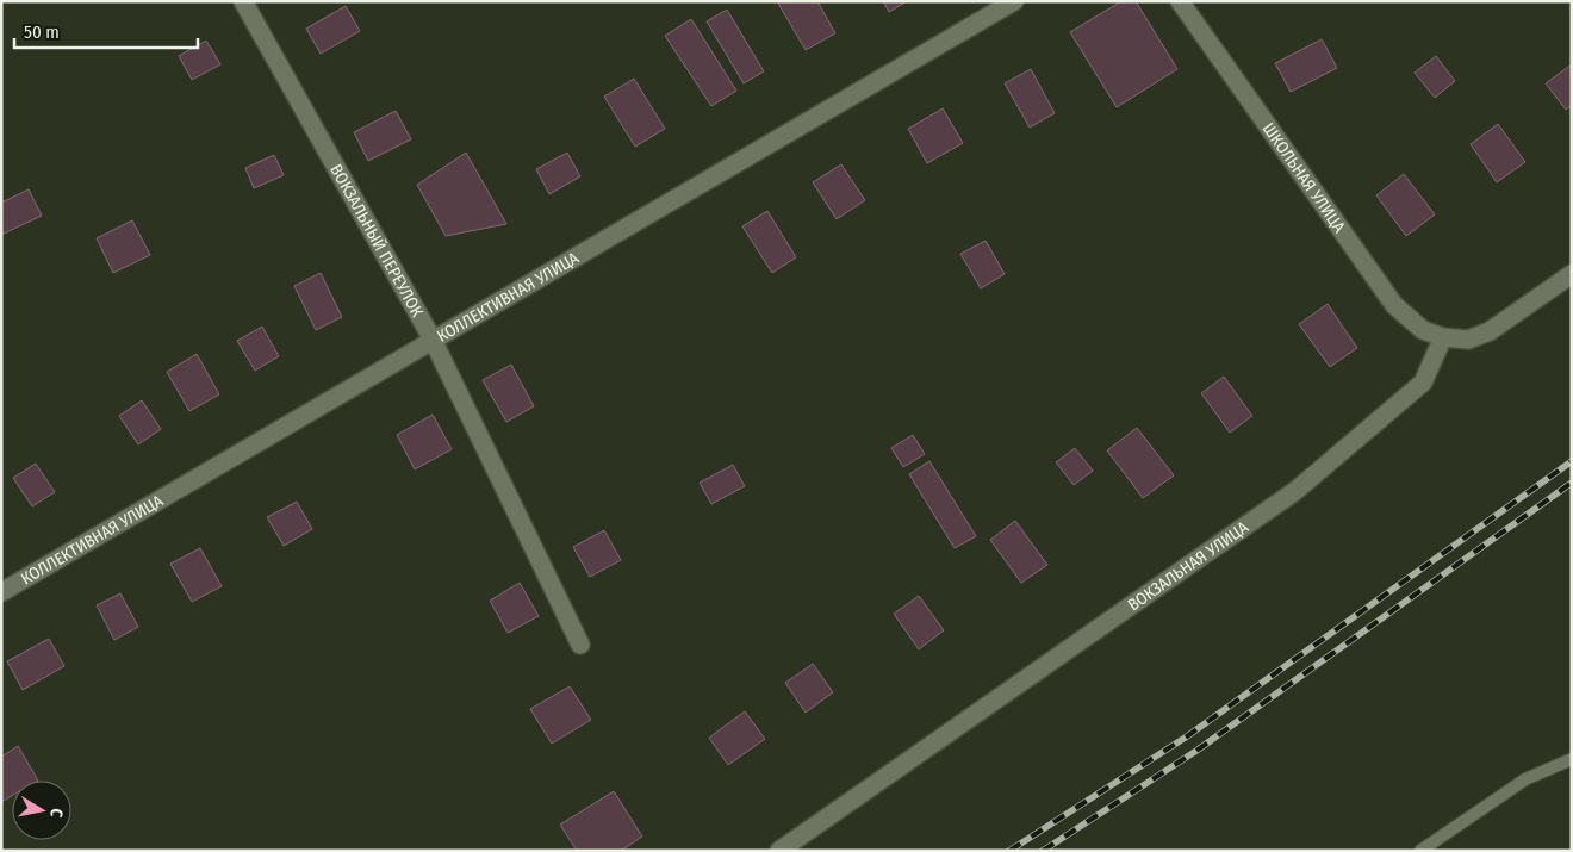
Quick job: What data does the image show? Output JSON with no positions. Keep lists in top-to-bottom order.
{
  "streets": {
    "street": [
      "ШКОЛЬНАЯ УЛИЦА",
      "ВОКЗАЛЬНЫЙ ПЕРЕУЛОК",
      "КОЛЛЕКТИВНАЯ УЛИЦА",
      "ВОКЗАЛЬНАЯ УЛИЦА"
    ]
  },
  "crossings": [
    ["ШКОЛЬНАЯ УЛИЦА", "ВОКЗАЛЬНАЯ УЛИЦА"],
    ["ВОКЗАЛЬНЫЙ ПЕРЕУЛОК", "КОЛЛЕКТИВНАЯ УЛИЦА"]
  ],
  "scale_bar": "50 m",
  "north": "right"
}
